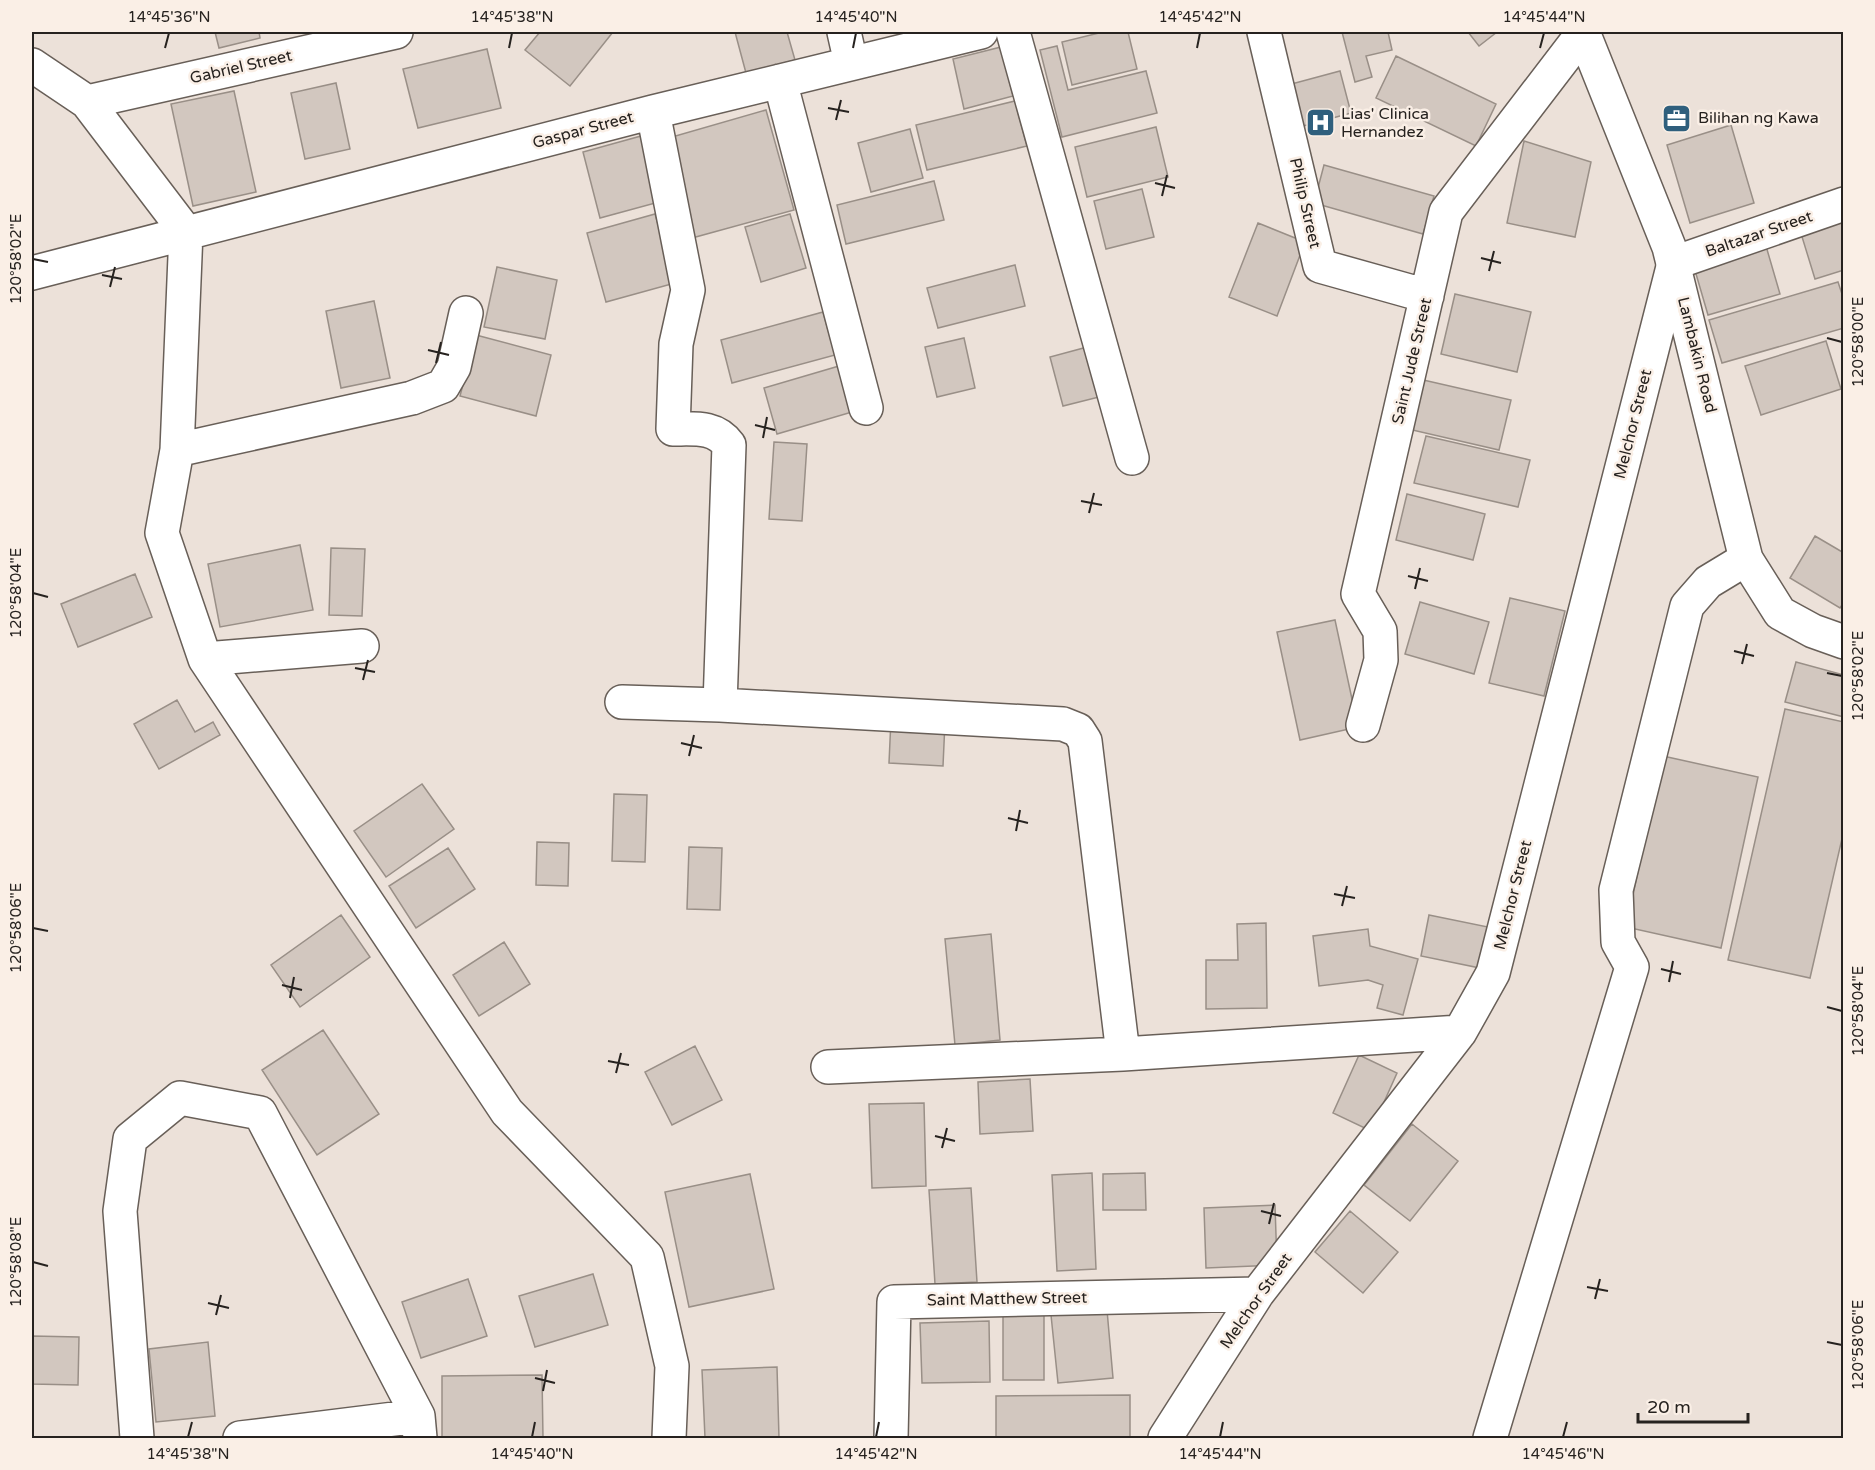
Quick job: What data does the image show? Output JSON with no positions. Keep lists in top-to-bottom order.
{
  "streets": {
    "street": [
      "Gabriel Street",
      "Gaspar Street",
      "Philip Street",
      "Baltazar Street",
      "Lambakin Road",
      "Saint Jude Street",
      "Melchor Street",
      "Saint Matthew Street"
    ]
  },
  "crossings": [
    ["Philip Street", "Saint Jude Street"],
    ["Baltazar Street", "Lambakin Road"],
    ["Baltazar Street", "Melchor Street"],
    ["Lambakin Road", "Saint Jude Street"],
    ["Lambakin Road", "Melchor Street"],
    ["Melchor Street", "Saint Matthew Street"]
  ],
  "places": {
    "office": ["Bilihan ng Kawa"],
    "hospital": ["Lias' Clinica Hernandez"]
  },
  "scale_bar": "20 m",
  "coordinates": [
    "14°45'36\"N",
    "14°45'38\"N",
    "14°45'40\"N",
    "14°45'42\"N",
    "14°45'44\"N",
    "120°58'02\"E",
    "120°58'00\"E",
    "120°58'04\"E",
    "120°58'06\"E",
    "120°58'08\"E",
    "14°45'46\"N"
  ]
}
